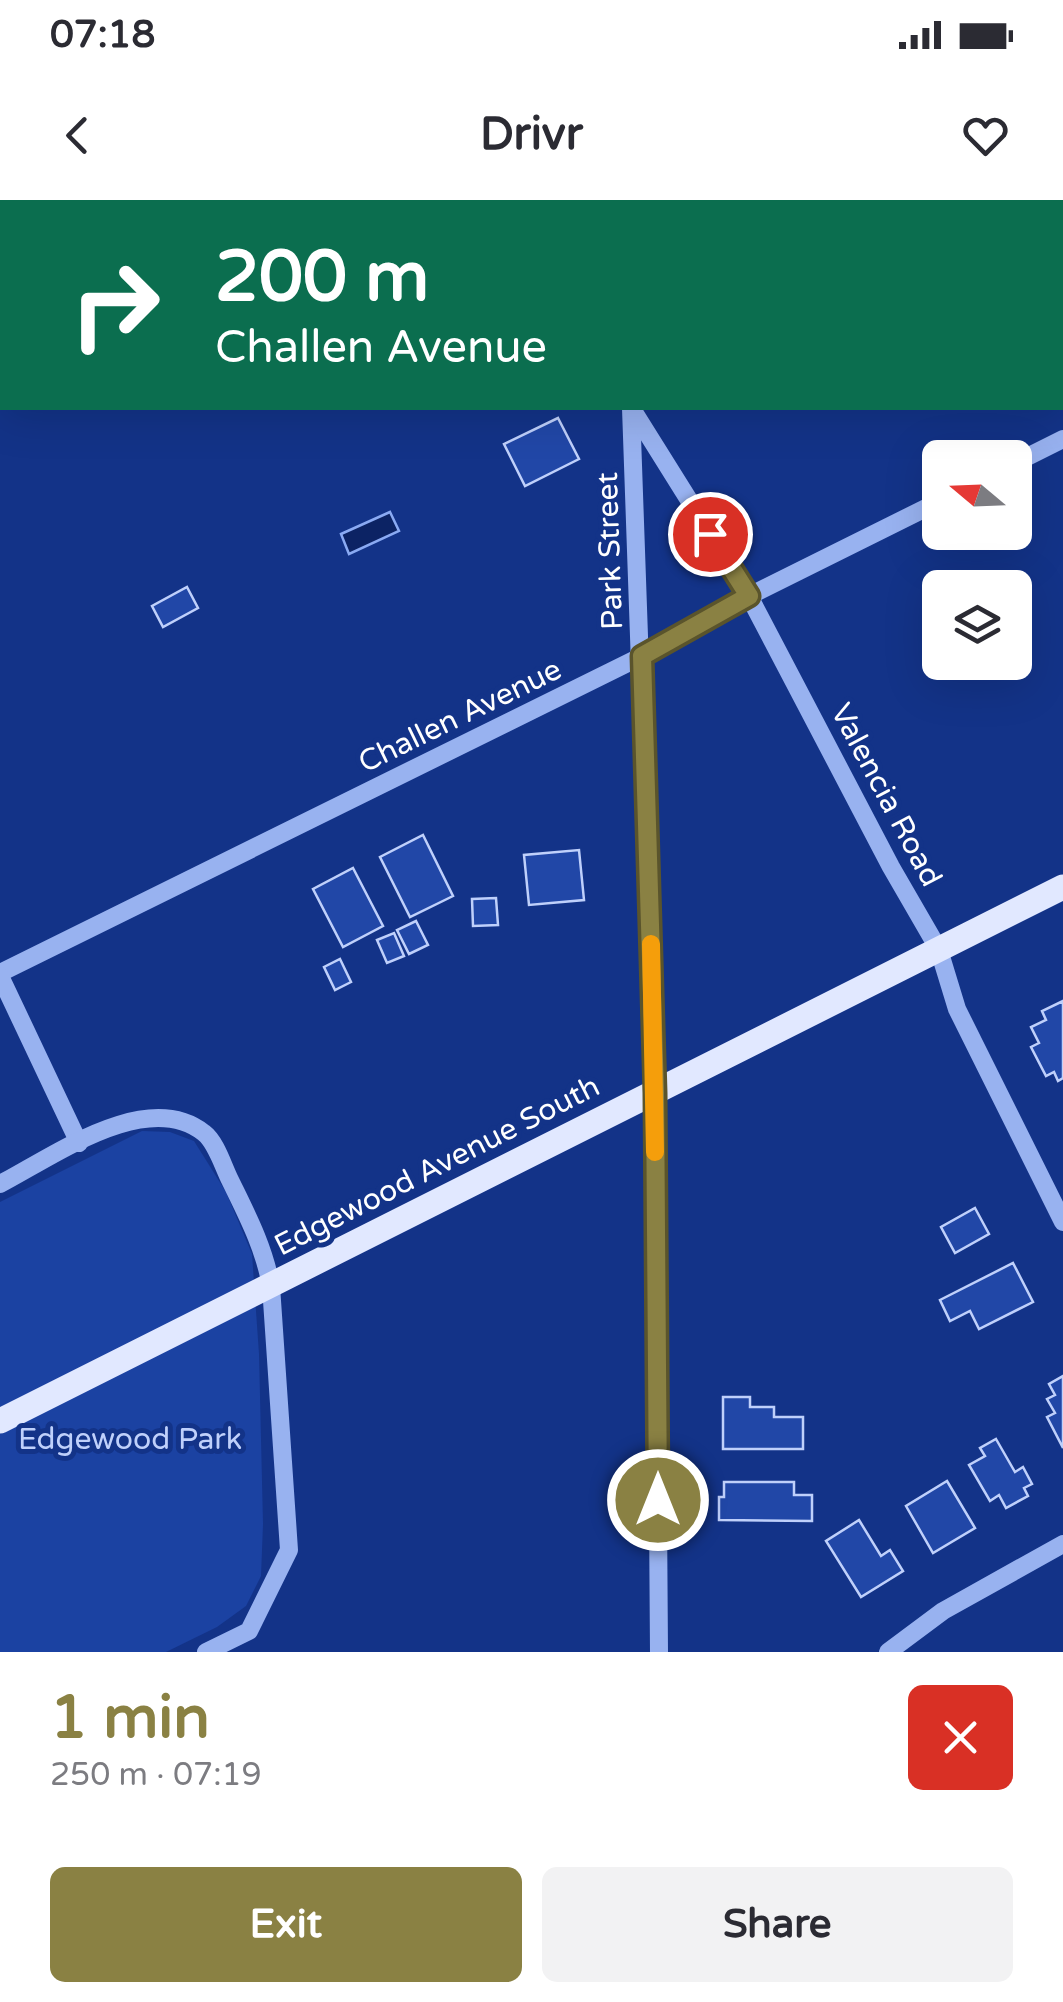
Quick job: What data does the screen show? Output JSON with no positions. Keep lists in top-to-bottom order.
{
  "streets": {
    "main road": ["Edgewood Avenue South"],
    "street": ["Park Street", "Challen Avenue", "Valencia Road"]
  },
  "crossings": [
    ["Park Street", "Challen Avenue"],
    ["Park Street", "Edgewood Avenue South"],
    ["Challen Avenue", "Valencia Road"],
    ["Valencia Road", "Edgewood Avenue South"]
  ],
  "parks": ["Edgewood Park"],
  "north": "left",
  "page": {
    "status": "07:18",
    "header": "Drivr",
    "turn": ["200 m", "Challen Avenue"],
    "heading": ["1 min", "250 m · 07:19"],
    "buttons": ["Exit", "Share"]
  }
}
